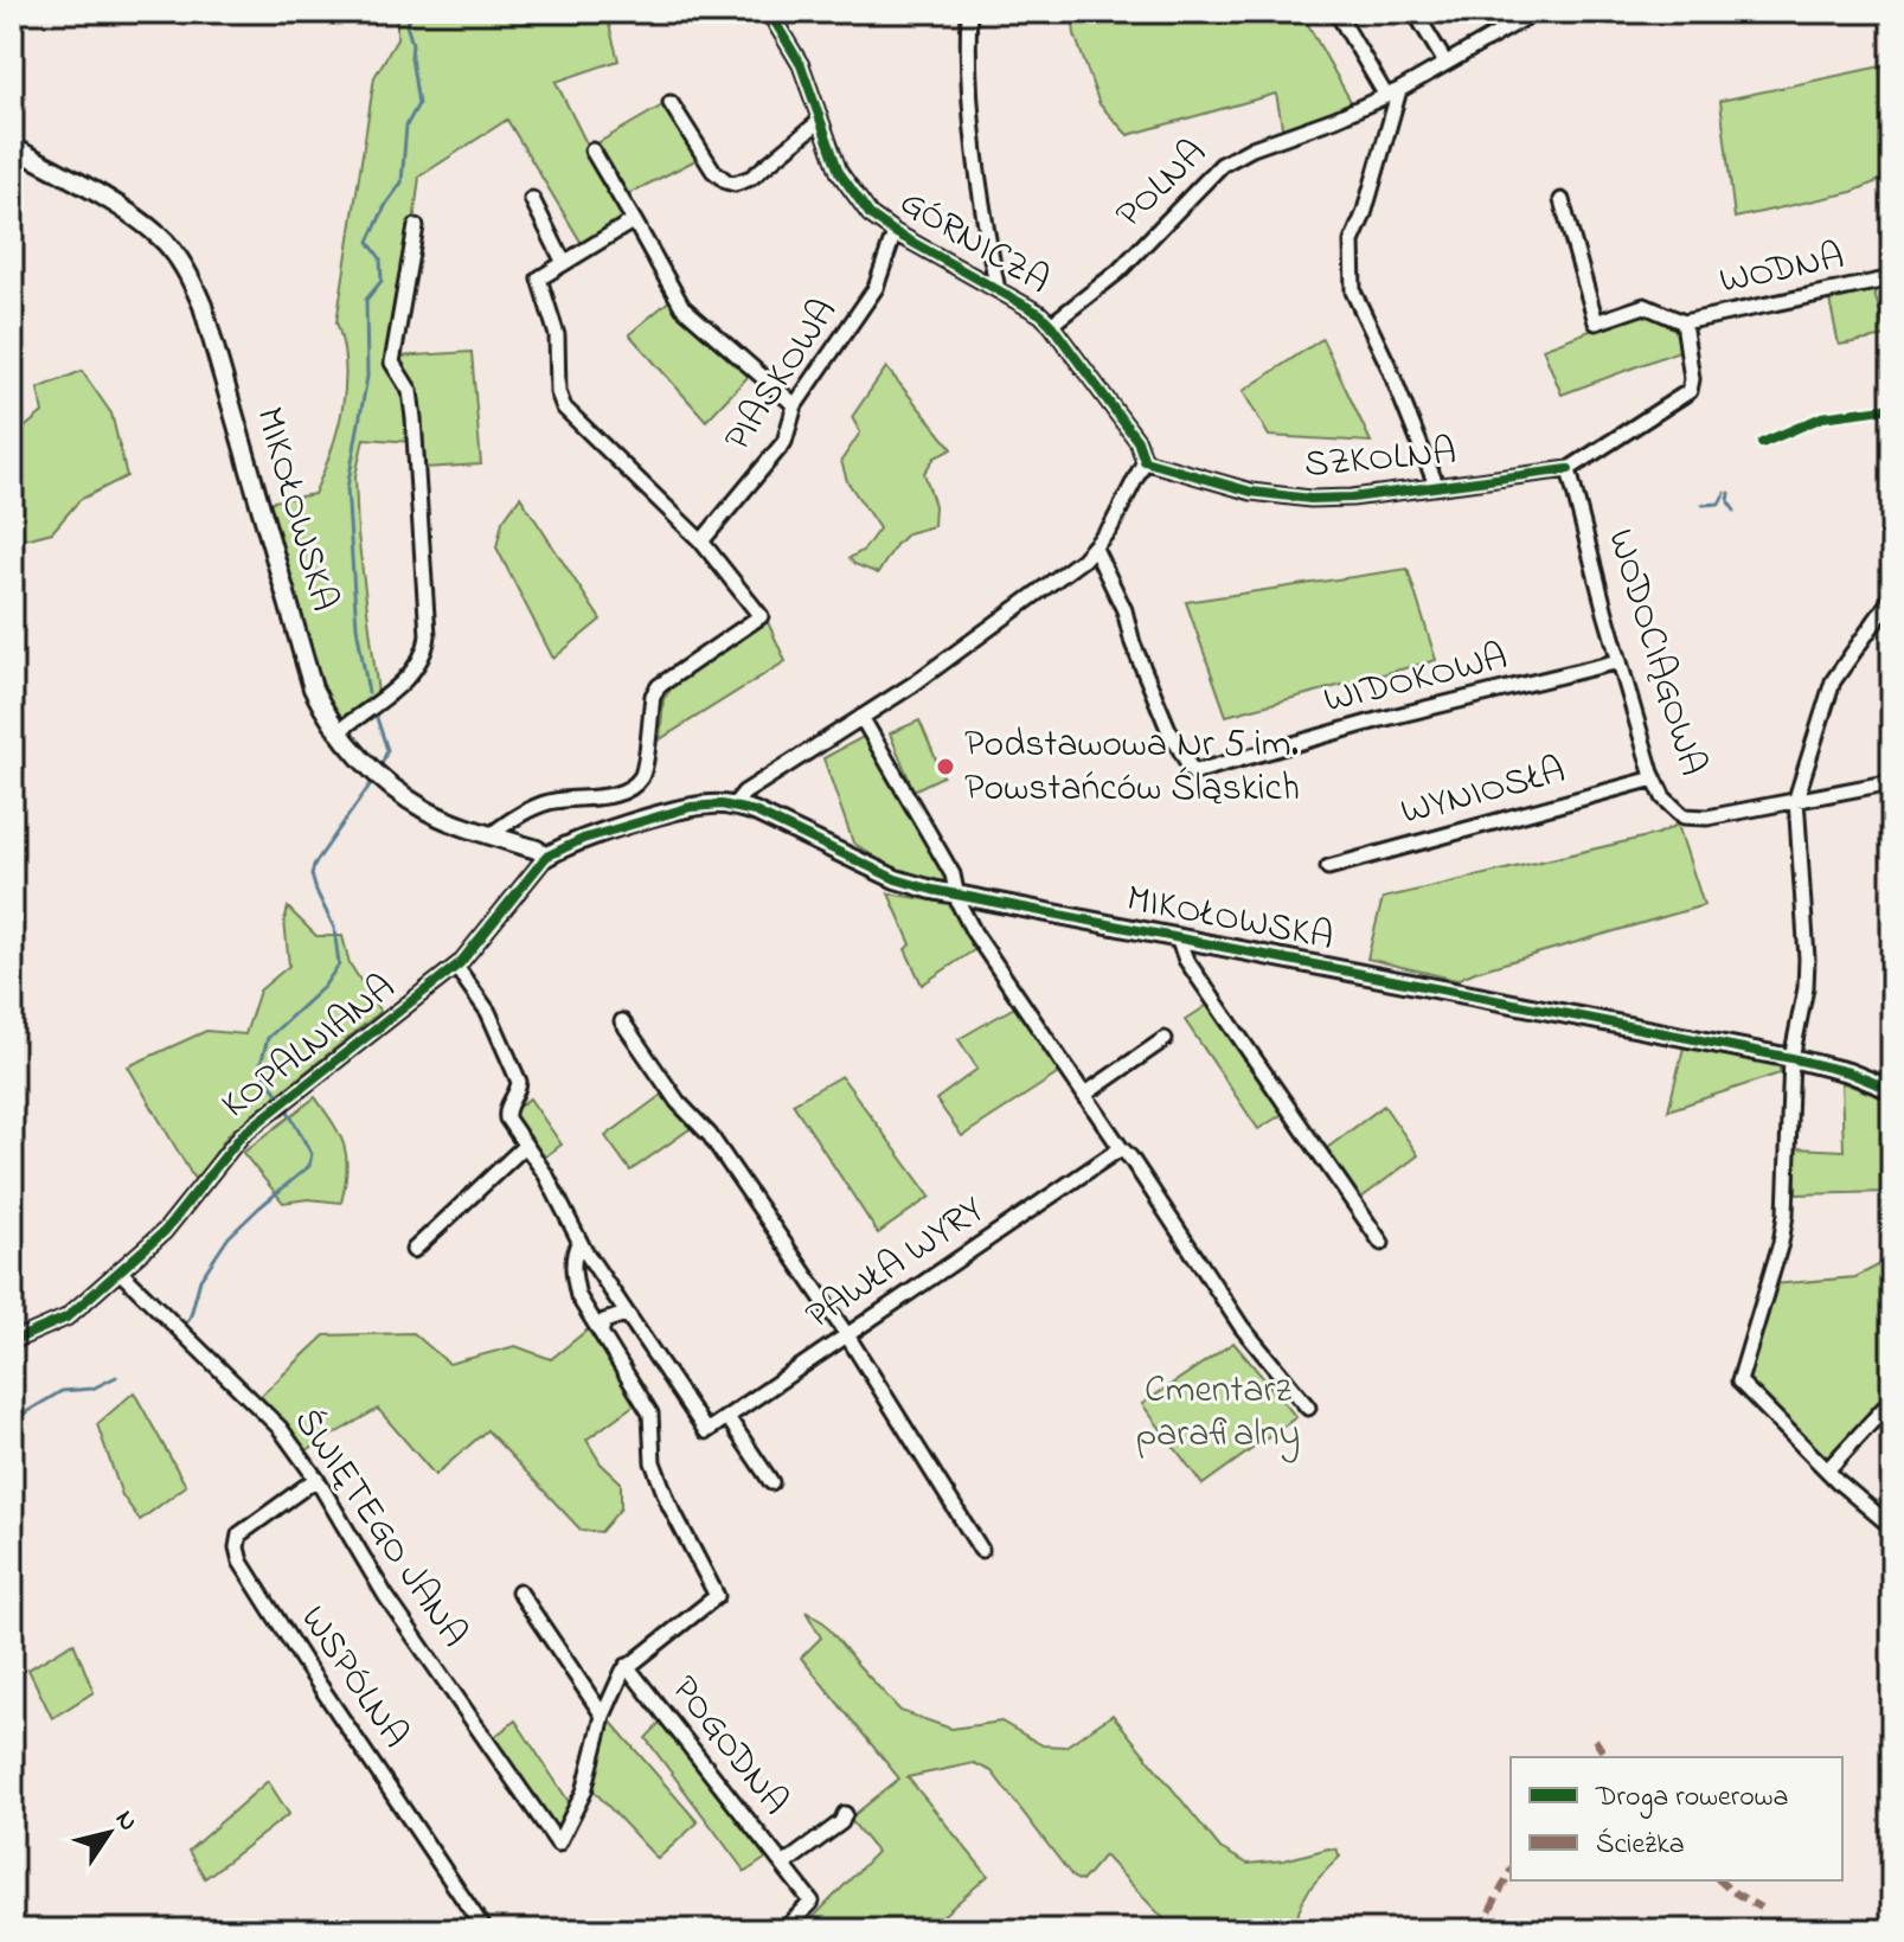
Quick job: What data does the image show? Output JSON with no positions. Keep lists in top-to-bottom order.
{
  "streets": {
    "street": [
      "POLNA",
      "GÓRNICZA",
      "WODNA",
      "PIASKOWA",
      "SZKOLNA",
      "MIKOŁOWSKA",
      "WODOCIĄGOWA",
      "WIDOKOWA",
      "WYNIOSŁA",
      "KOPALNIANA",
      "PAWŁA WYRY",
      "ŚWIĘTEGO JANA",
      "WSPÓLNA",
      "POGODNA"
    ]
  },
  "crossings": [
    ["POLNA", "GÓRNICZA"],
    ["GÓRNICZA", "PIASKOWA"],
    ["GÓRNICZA", "SZKOLNA"],
    ["WODNA", "SZKOLNA"],
    ["WODNA", "WODOCIĄGOWA"],
    ["SZKOLNA", "WODOCIĄGOWA"],
    ["MIKOŁOWSKA", "KOPALNIANA"],
    ["WODOCIĄGOWA", "WIDOKOWA"],
    ["WODOCIĄGOWA", "WYNIOSŁA"],
    ["KOPALNIANA", "ŚWIĘTEGO JANA"],
    ["ŚWIĘTEGO JANA", "WSPÓLNA"]
  ],
  "parks": ["Cmentarz parafialny"],
  "places": ["Podstawowa Nr 5 im. Powstańców Śląskich"],
  "legend": ["Droga rowerowa", "Ścieżka"],
  "north": "top right"
}
